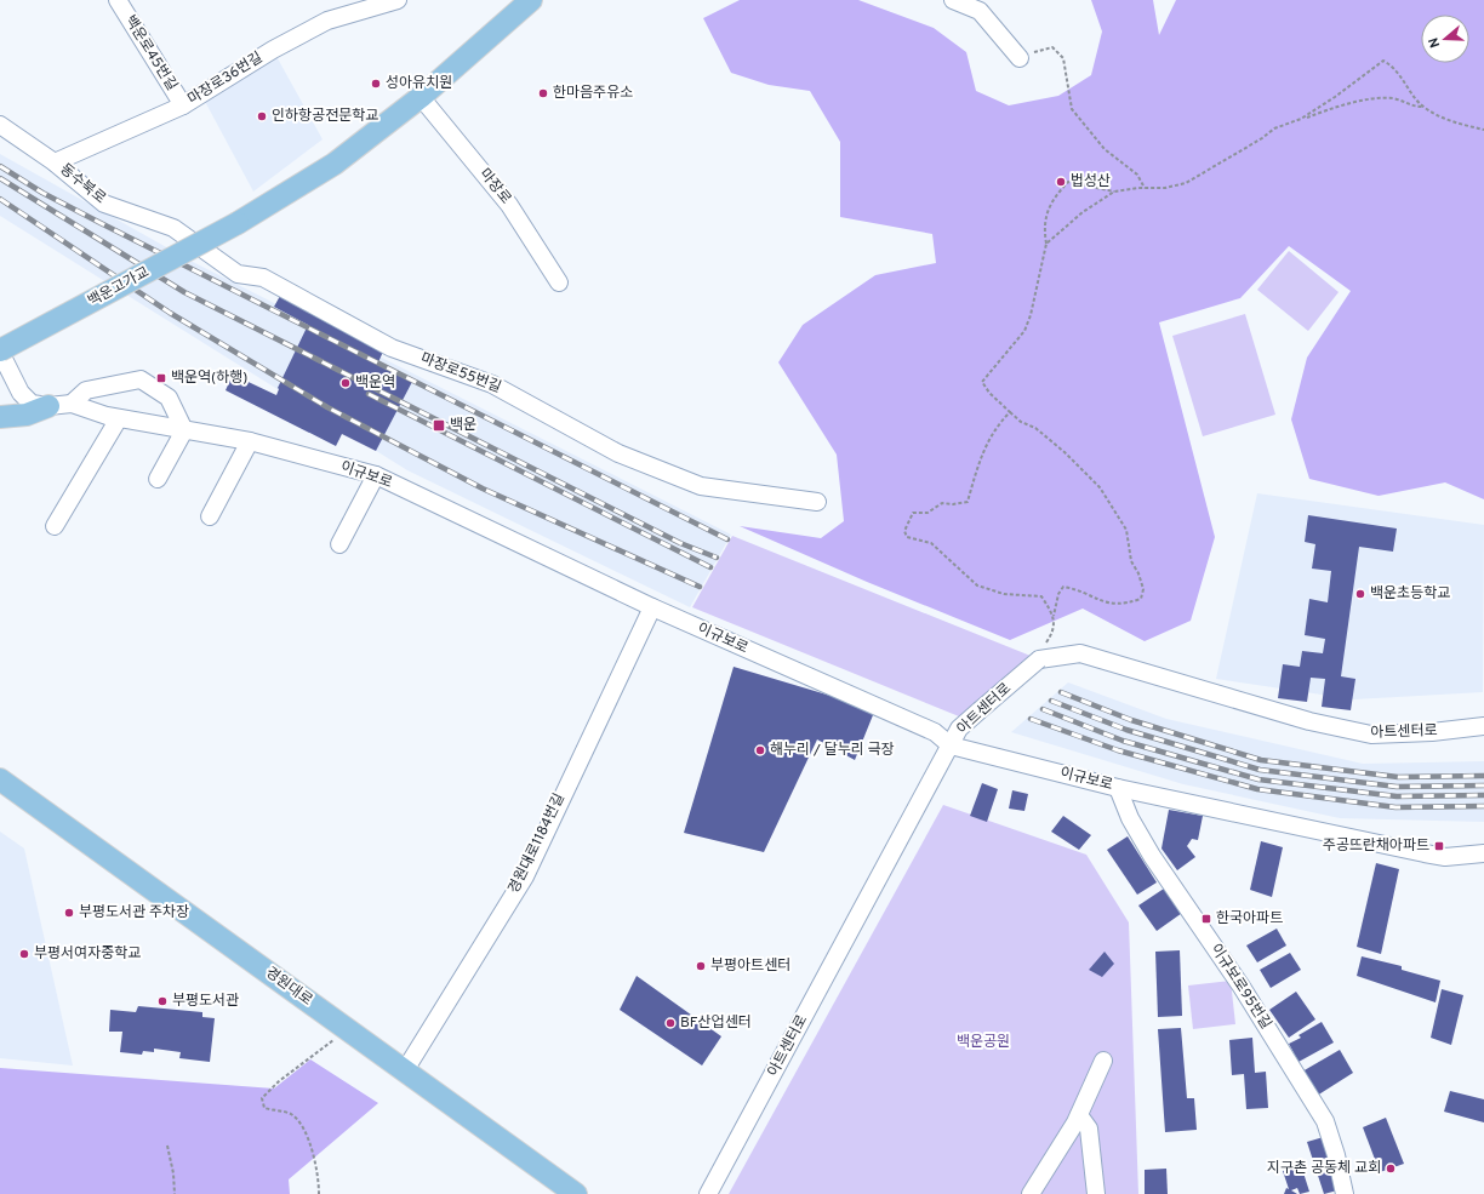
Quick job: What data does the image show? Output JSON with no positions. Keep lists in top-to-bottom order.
{
  "streets": {
    "main road": ["백운고가교", "경원대로"],
    "street": [
      "백운로45번길",
      "마장로36번길",
      "동수북로",
      "마장로",
      "마장로55번길",
      "이규보로",
      "아트센터로",
      "경원대로1184번길",
      "이규보로95번길"
    ]
  },
  "crossings": [
    ["백운로45번길", "마장로36번길"],
    ["마장로36번길", "동수북로"],
    ["동수북로", "마장로55번길"],
    ["마장로", "백운고가교"],
    ["백운고가교", "이규보로"],
    ["이규보로", "아트센터로"],
    ["이규보로", "경원대로1184번길"],
    ["이규보로", "이규보로95번길"],
    ["경원대로1184번길", "경원대로"]
  ],
  "parks": ["백운공원"],
  "places": {
    "other": [
      "성아유치원",
      "한마음주유소",
      "인하항공전문학교",
      "법성산",
      "백운역",
      "백운초등학교",
      "해누리 / 달누리 극장",
      "부평도서관 주차장",
      "부평서여자중학교",
      "부평아트센터",
      "부평도서관",
      "BF산업센터",
      "지구촌 공동체 교회"
    ],
    "transit": [
      "백운역(하행)",
      "백운",
      "주공뜨란채아파트",
      "한국아파트"
    ]
  },
  "north": "left"
}
